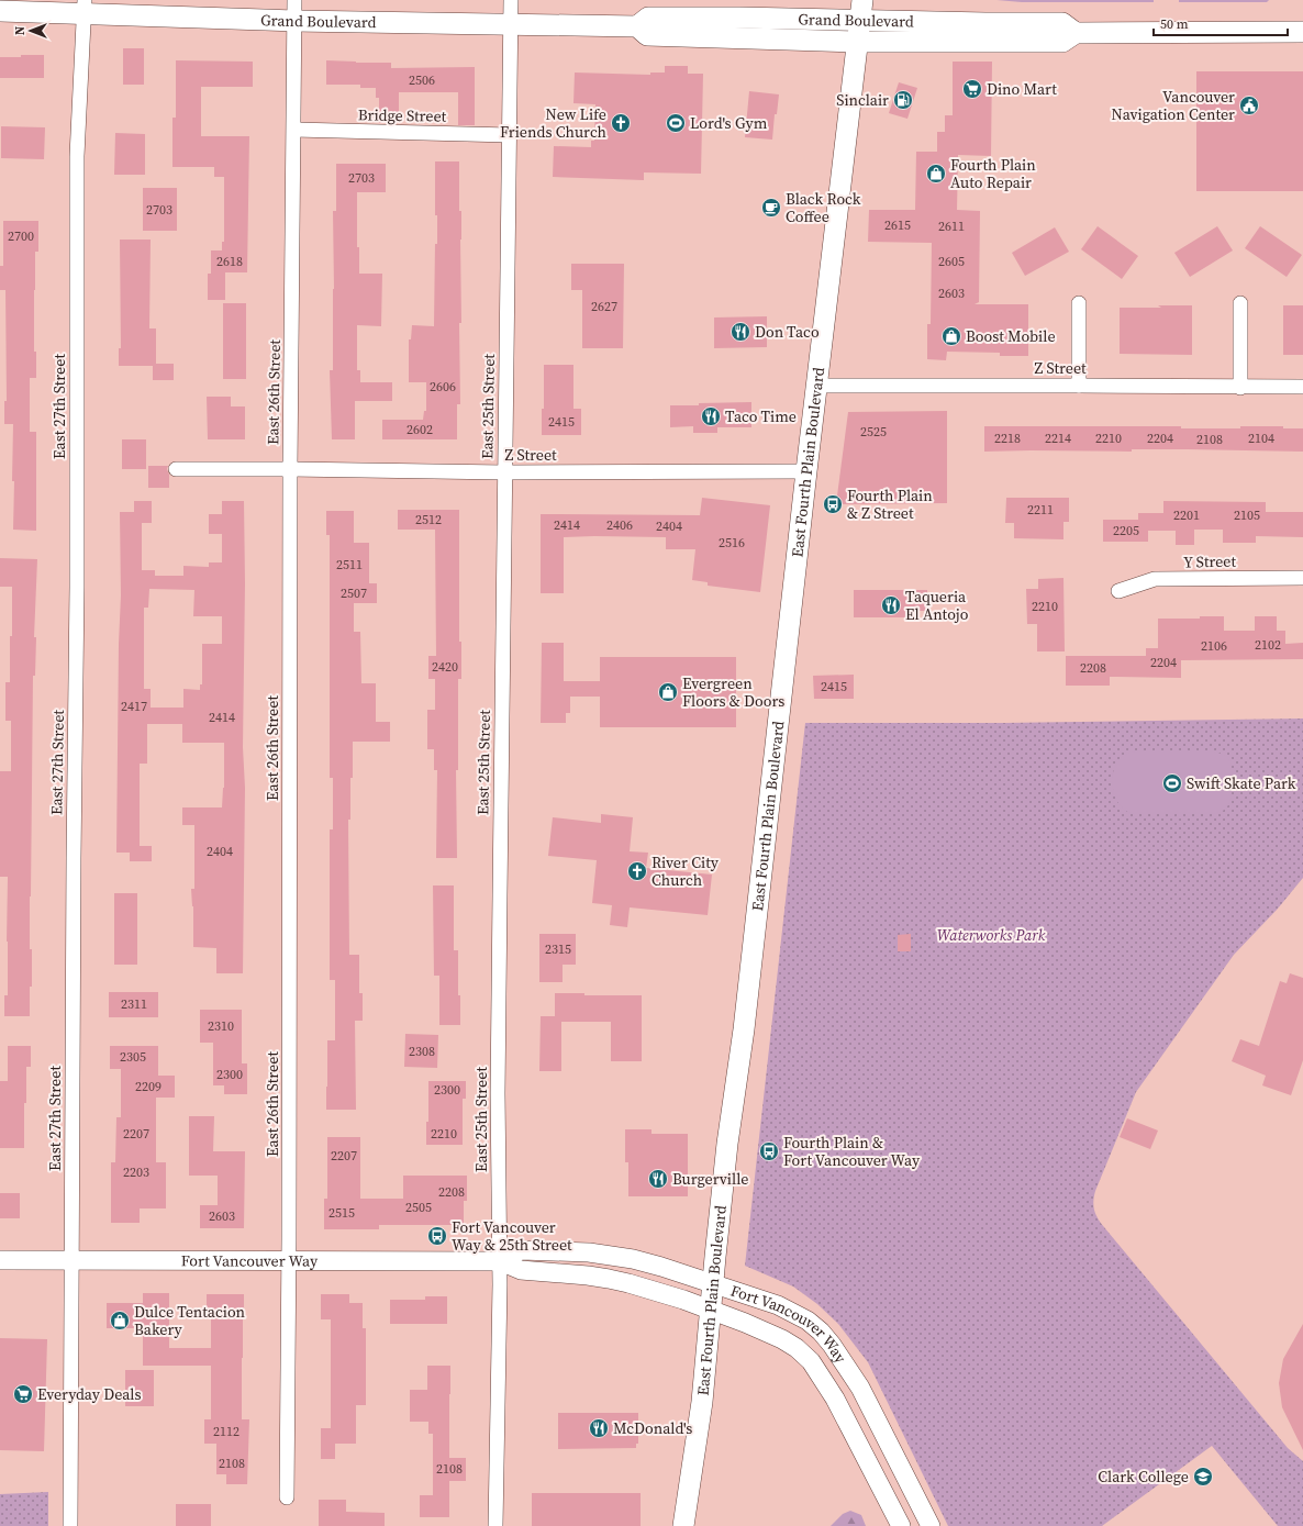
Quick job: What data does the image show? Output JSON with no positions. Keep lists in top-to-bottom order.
{
  "streets": {
    "main road": ["Grand Boulevard", "East Fourth Plain Boulevard"],
    "street": [
      "Bridge Street",
      "Z Street",
      "East 26th Street",
      "East 27th Street",
      "East 25th Street",
      "Y Street",
      "Fort Vancouver Way"
    ]
  },
  "crossings": [
    ["Grand Boulevard", "East 26th Street"],
    ["Grand Boulevard", "East 27th Street"],
    ["Grand Boulevard", "East 25th Street"],
    ["Grand Boulevard", "East Fourth Plain Boulevard"],
    ["Bridge Street", "East 26th Street"],
    ["Bridge Street", "East 25th Street"],
    ["Z Street", "East 26th Street"],
    ["Z Street", "East 25th Street"],
    ["Z Street", "East Fourth Plain Boulevard"],
    ["East 26th Street", "Fort Vancouver Way"],
    ["East 27th Street", "Fort Vancouver Way"],
    ["East 25th Street", "Fort Vancouver Way"],
    ["East Fourth Plain Boulevard", "Fort Vancouver Way"]
  ],
  "parks": ["Waterworks Park"],
  "places": {
    "supermarket": ["Dino Mart", "Everyday Deals"],
    "fuel station": ["Sinclair"],
    "public building": ["Vancouver Navigation Center"],
    "church": ["New Life Friends Church", "River City Church"],
    "sports": ["Lord's Gym", "Swift Skate Park"],
    "shop": [
      "Fourth Plain Auto Repair",
      "Boost Mobile",
      "Evergreen Floors & Doors",
      "Dulce Tentacion Bakery"
    ],
    "cafe": ["Black Rock Coffee"],
    "restaurant": [
      "Don Taco",
      "Taco Time",
      "Taqueria El Antojo",
      "Burgerville",
      "McDonald's"
    ],
    "bus stop": ["Fourth Plain & Z Street", "Fourth Plain & Fort Vancouver Way", "Fort Vancouver Way & 25th Street"],
    "school or university": ["Clark College"]
  },
  "house_numbers": [
    "2506",
    "2703",
    "2703",
    "2615",
    "2611",
    "2700",
    "2618",
    "2605",
    "2603",
    "2627",
    "2606",
    "2415",
    "2602",
    "2525",
    "2218",
    "2214",
    "2210",
    "2204",
    "2104",
    "2108",
    "2211",
    "2201",
    "2105",
    "2512",
    "2414",
    "2406",
    "2404",
    "2205",
    "2516",
    "2511",
    "2507",
    "2210",
    "2102",
    "2106",
    "2204",
    "2420",
    "2208",
    "2415",
    "2417",
    "2414",
    "2404",
    "2315",
    "2311",
    "2310",
    "2308",
    "2305",
    "2300",
    "2209",
    "2300",
    "2207",
    "2210",
    "2207",
    "2203",
    "2208",
    "2505",
    "2515",
    "2603",
    "2112",
    "2108",
    "2108"
  ],
  "scale_bar": "50 m",
  "north": "left"
}
